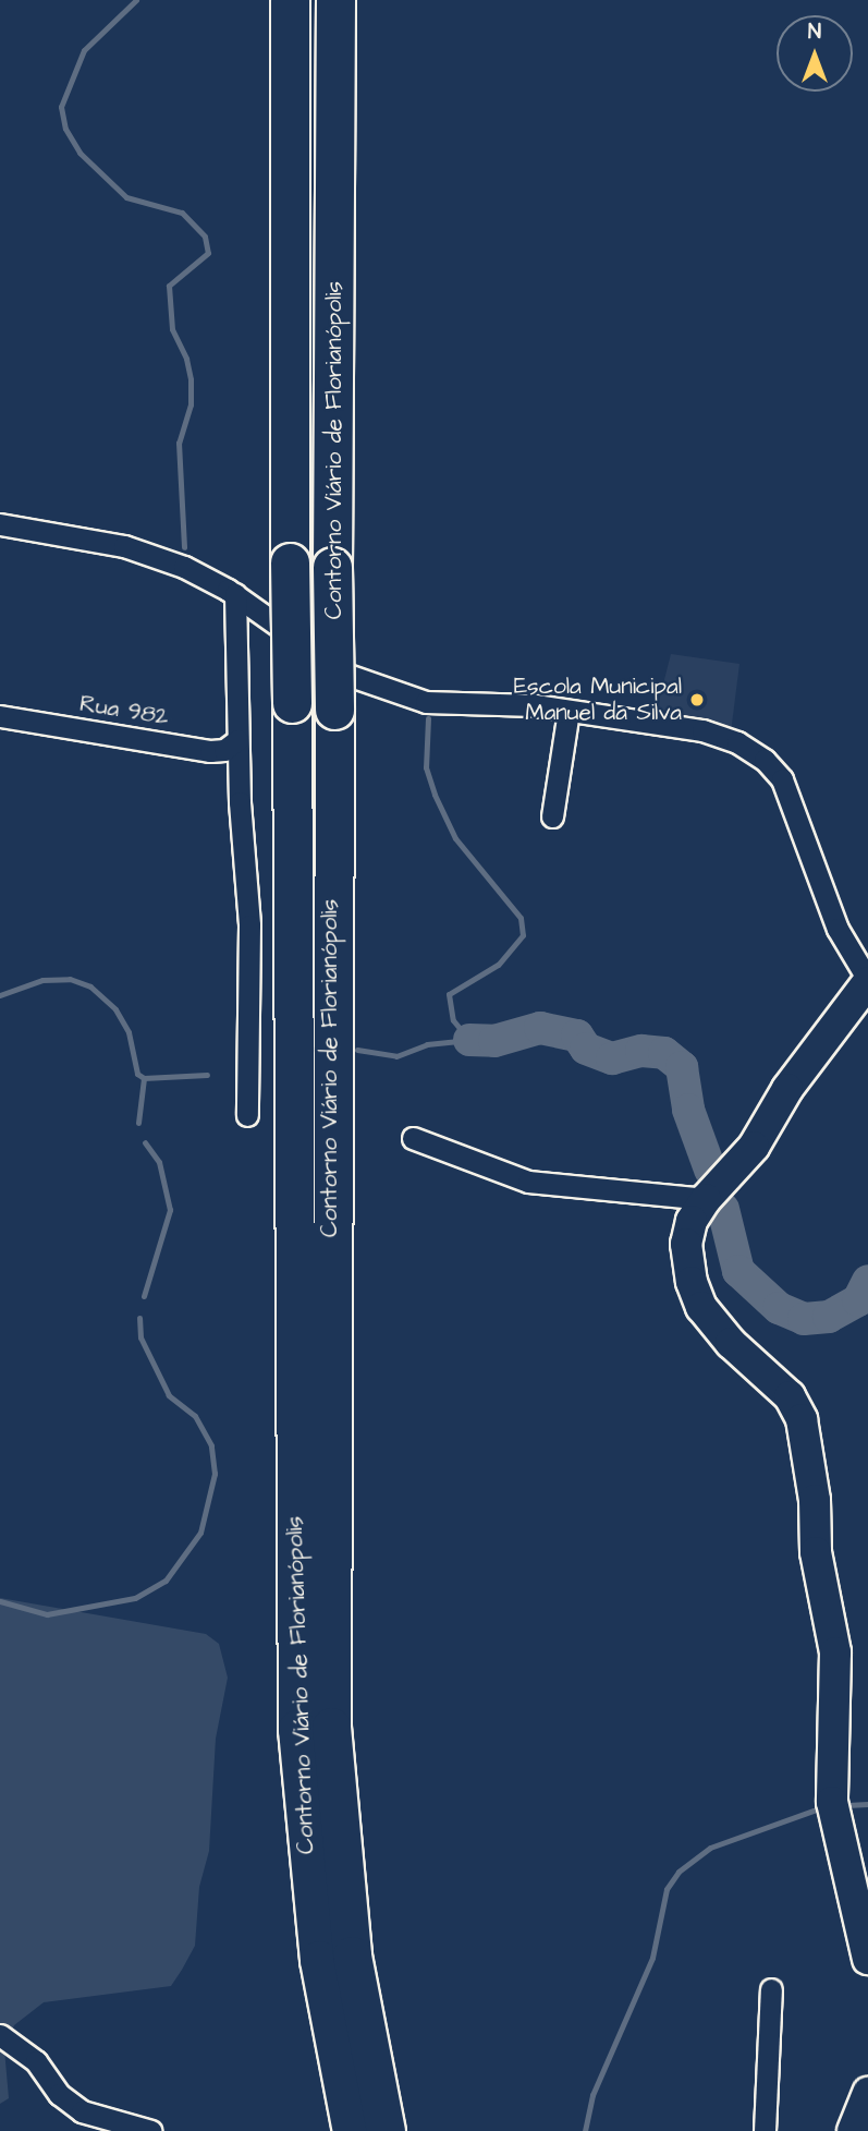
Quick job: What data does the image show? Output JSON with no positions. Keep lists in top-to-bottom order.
{
  "streets": {
    "highway": ["Contorno Viário de Florianópolis"],
    "street": ["Rua 982"]
  },
  "places": ["Escola Municipal Manuel da Silva"],
  "north": "top"
}
